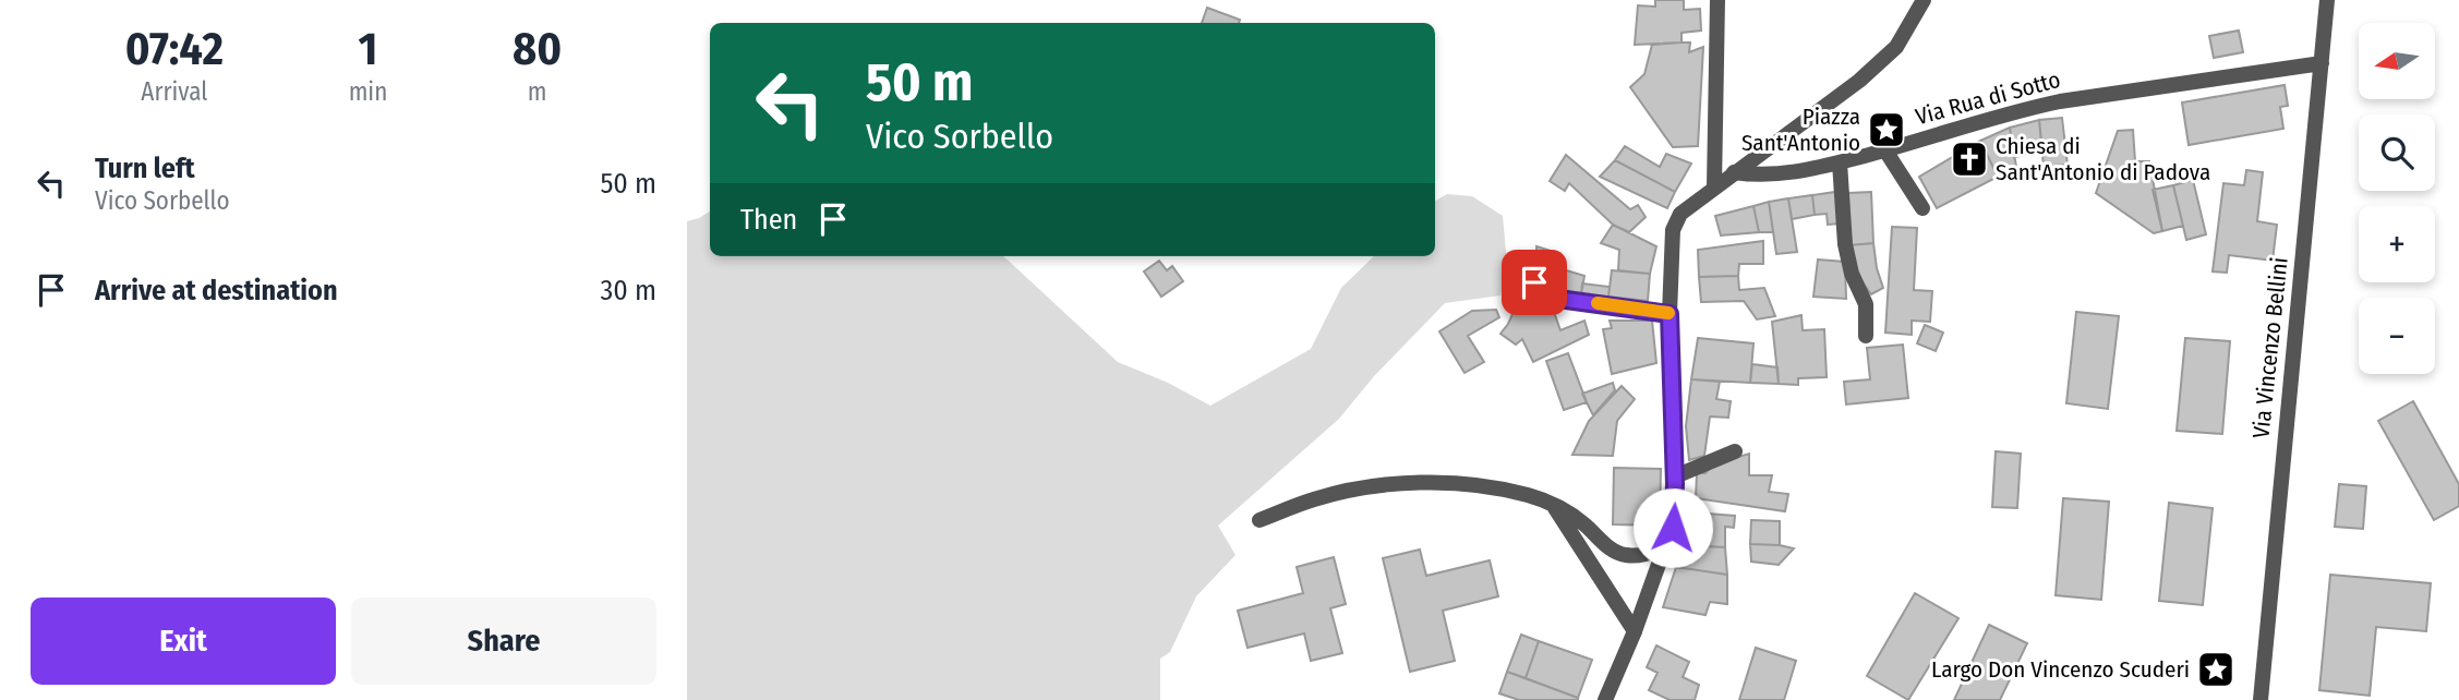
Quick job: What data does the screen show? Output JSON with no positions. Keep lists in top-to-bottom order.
{
  "streets": {
    "street": ["Via Rua di Sotto", "Via Vincenzo Bellini"]
  },
  "crossings": [
    ["Via Rua di Sotto", "Via Vincenzo Bellini"]
  ],
  "places": {
    "place": ["Piazza Sant'Antonio", "Largo Don Vincenzo Scuderi"],
    "church": ["Chiesa di Sant'Antonio di Padova"]
  },
  "north": "left",
  "page": {
    "eta": [
      "07:42",
      "Arrival",
      "1",
      "min",
      "80",
      "m"
    ],
    "map_buttons": ["+", "−"],
    "turn": ["50 m", "Vico Sorbello"],
    "list": [
      {
        "name": "Turn left",
        "note": "Vico Sorbello",
        "value": "50 m"
      },
      {
        "name": "Arrive at destination",
        "value": "30 m"
      }
    ],
    "then": "Then",
    "buttons": ["Exit", "Share"]
  }
}
